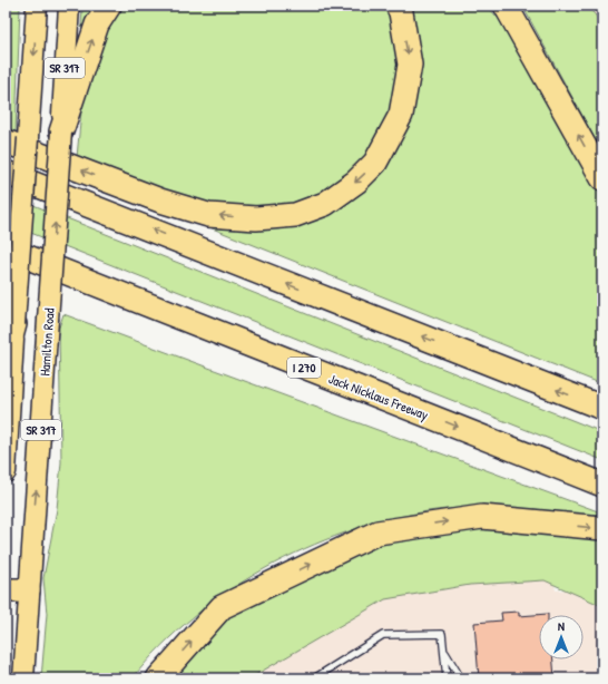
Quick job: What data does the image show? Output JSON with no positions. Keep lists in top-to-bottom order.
{
  "streets": {
    "highway": ["I 270", "Jack Nicklaus Freeway"],
    "main road": ["SR 317", "Hamilton Road"]
  },
  "north": "top"
}
